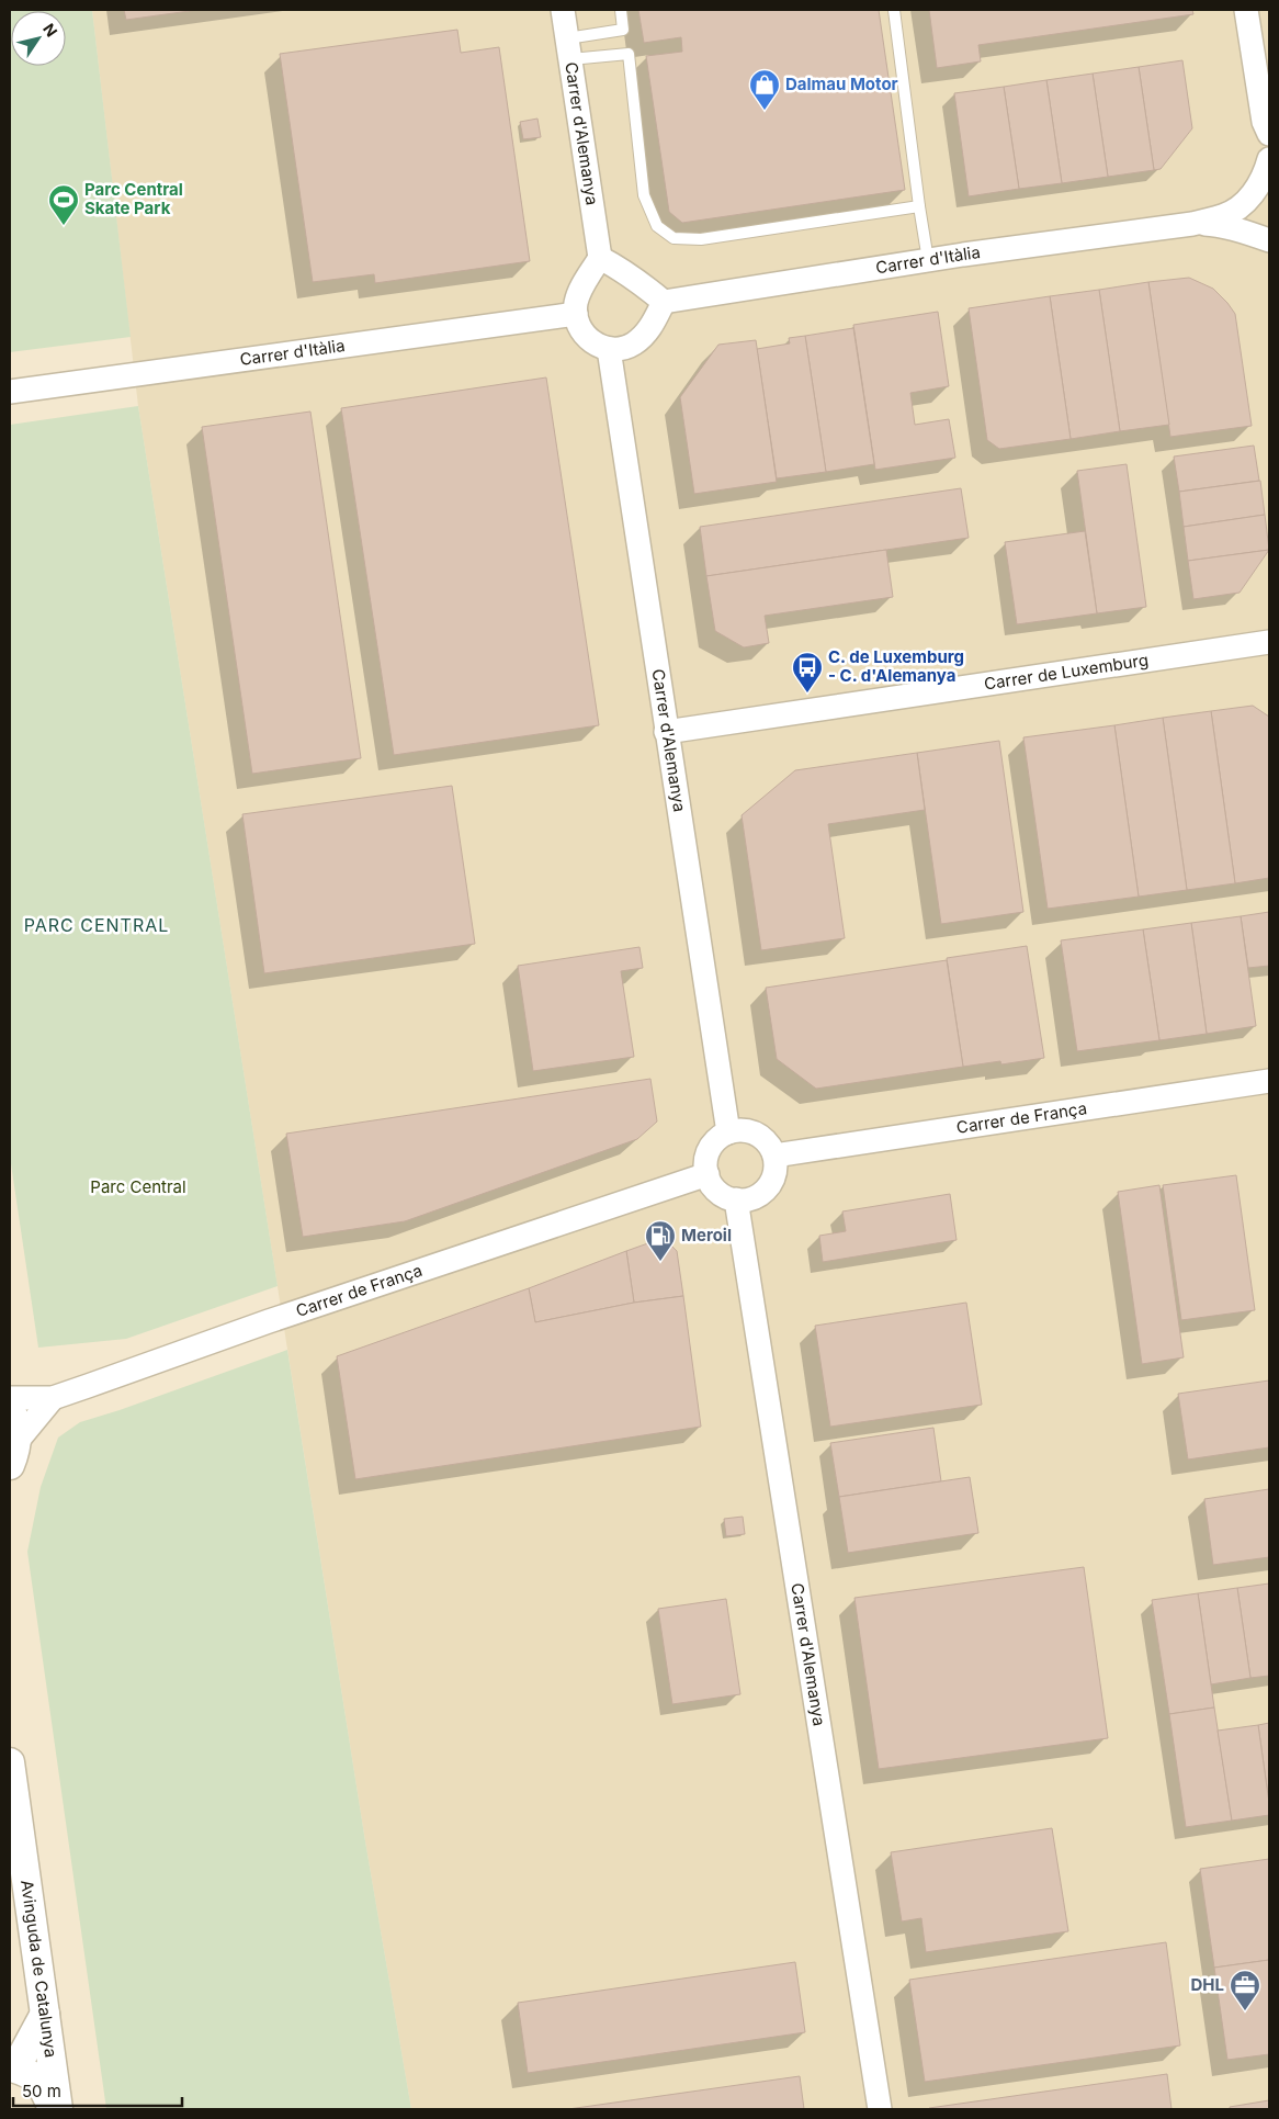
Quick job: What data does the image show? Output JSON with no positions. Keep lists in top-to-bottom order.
{
  "streets": {
    "street": [
      "Carrer d'Alemanya",
      "Carrer d'Itàlia",
      "Carrer de Luxemburg",
      "Carrer de França",
      "Avinguda de Catalunya"
    ]
  },
  "crossings": [
    ["Carrer d'Alemanya", "Carrer d'Itàlia"],
    ["Carrer d'Alemanya", "Carrer de Luxemburg"],
    ["Carrer d'Alemanya", "Carrer de França"]
  ],
  "districts": ["PARC CENTRAL"],
  "parks": ["Parc Central"],
  "places": {
    "shop": ["Dalmau Motor"],
    "sports": ["Parc Central Skate Park"],
    "bus stop": ["C. de Luxemburg - C. d'Alemanya"],
    "fuel station": ["Meroil"],
    "office": ["DHL"]
  },
  "scale_bar": "50 m",
  "north": "top right"
}
